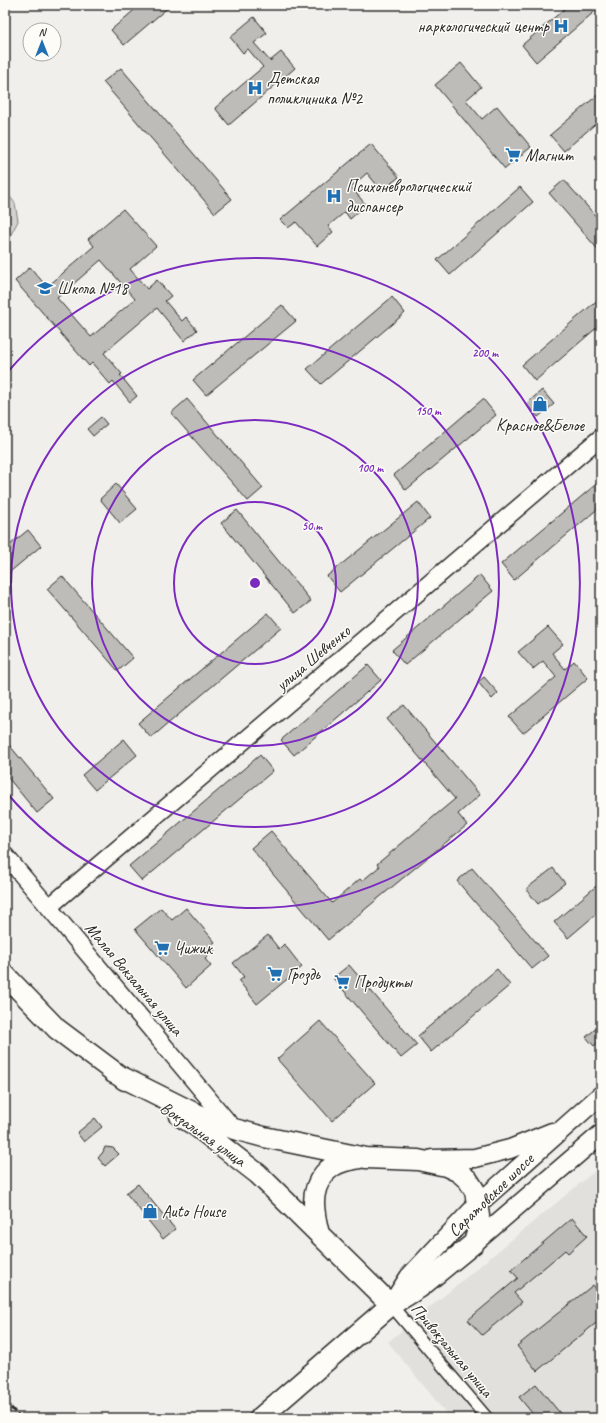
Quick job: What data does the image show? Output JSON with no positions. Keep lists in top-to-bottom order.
{
  "streets": {
    "highway": ["Вокзальная улица", "Саратовское шоссе"],
    "street": ["улица Шевченко", "Малая Вокзальная улица", "Привокзальная улица"]
  },
  "crossings": [
    ["улица Шевченко", "Малая Вокзальная улица"],
    ["Вокзальная улица", "Саратовское шоссе"],
    ["Вокзальная улица", "Привокзальная улица"],
    ["Саратовское шоссе", "Привокзальная улица"]
  ],
  "places": {
    "hospital": ["наркологический центр", "Детская поликлиника №2", "Психоневрологический диспансер"],
    "supermarket": [
      "Магнит",
      "Чижик",
      "Гроздь",
      "Продукты"
    ],
    "school or university": ["Школа №18"],
    "shop": ["Красное&Белое", "Auto House"]
  },
  "north": "top",
  "rings": [
    "200 m",
    "150 m",
    "100 m",
    "50 m"
  ]
}
